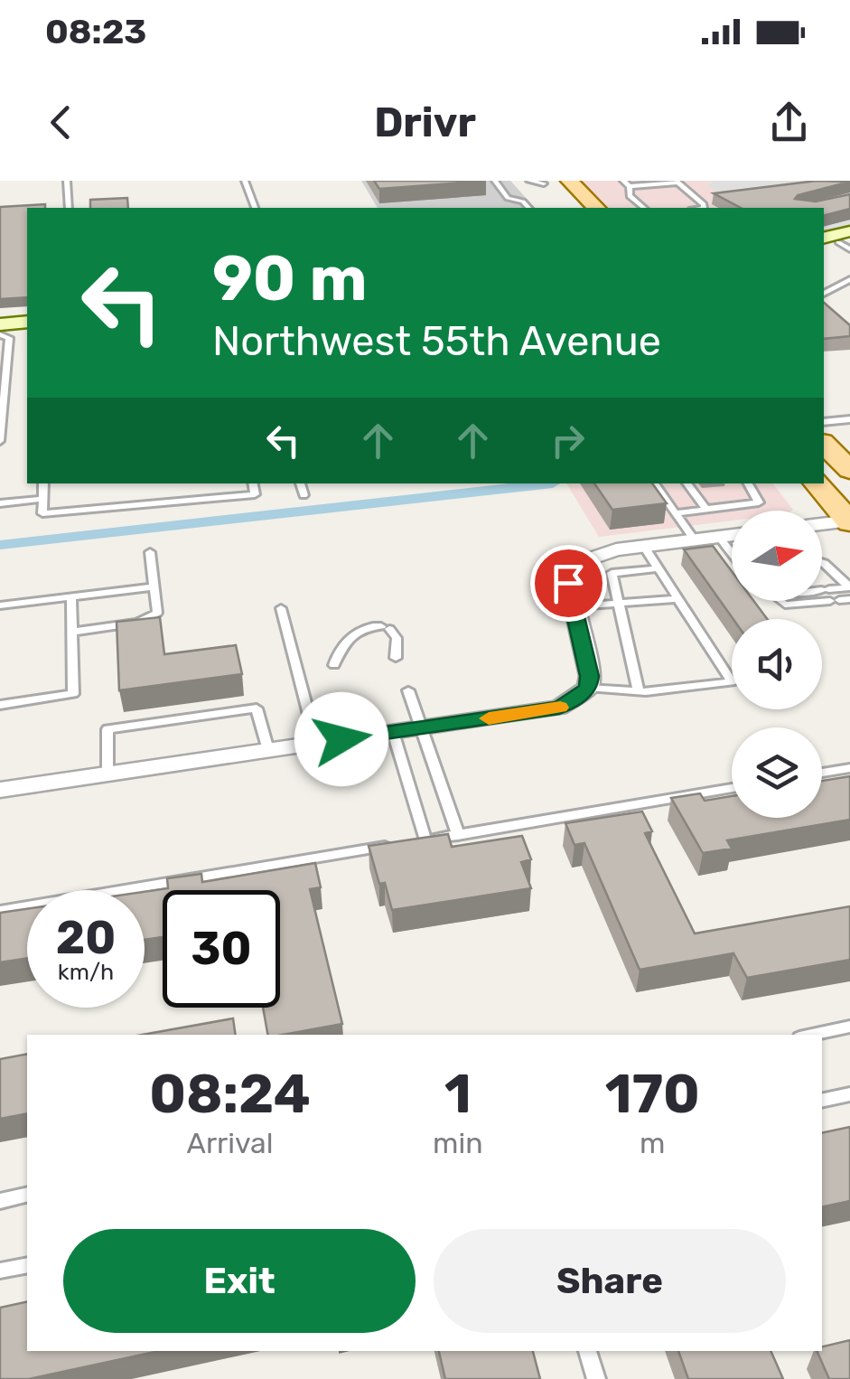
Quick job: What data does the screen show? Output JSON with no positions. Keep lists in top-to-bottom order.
{
  "north": "right",
  "page": {
    "status": "08:23",
    "header": "Drivr",
    "turn": ["90 m", "Northwest 55th Avenue"],
    "speed": "20 km/h",
    "limit": "30",
    "eta": [
      "08:24",
      "Arrival",
      "1",
      "min",
      "170",
      "m"
    ],
    "buttons": ["Exit", "Share"]
  }
}
